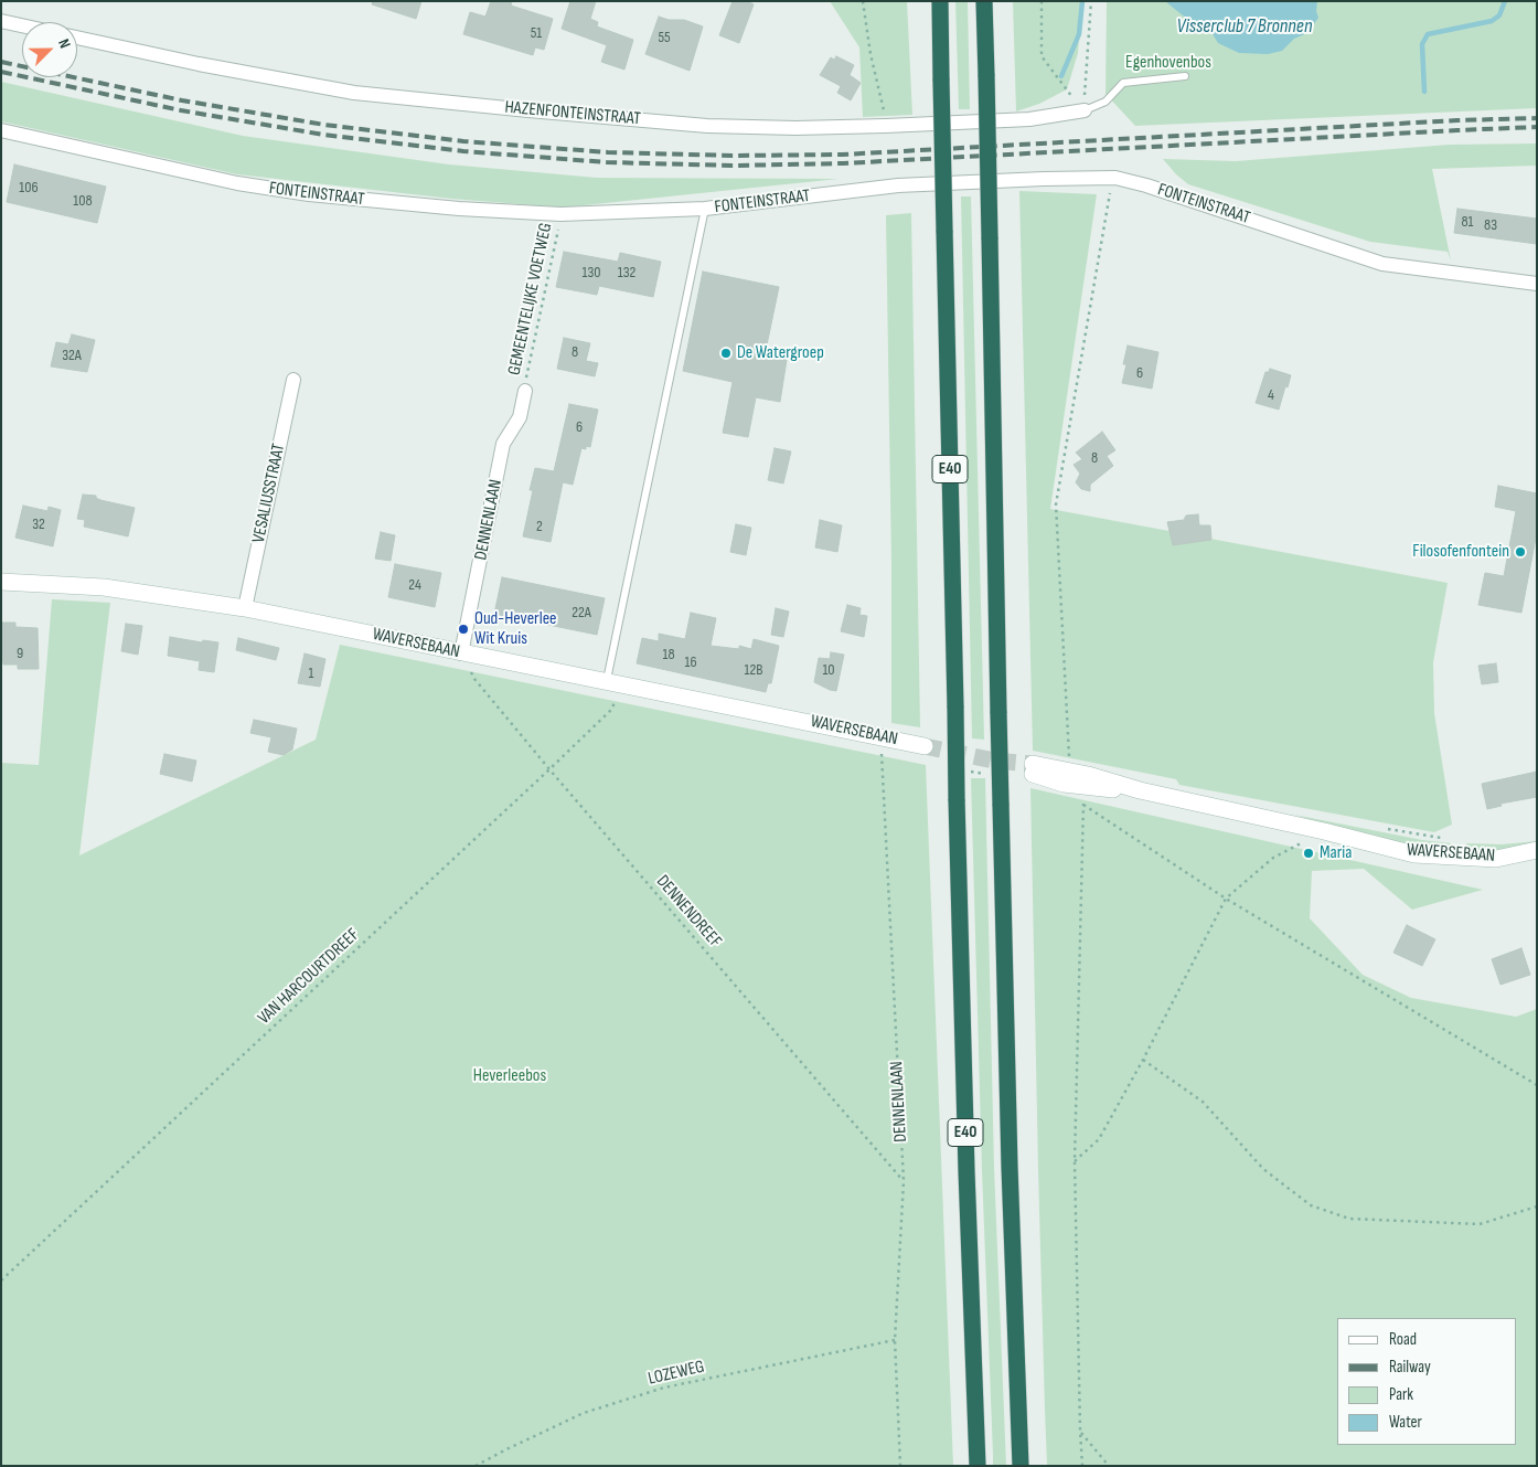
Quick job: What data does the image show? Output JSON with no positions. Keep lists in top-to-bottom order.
{
  "streets": {
    "highway": ["E40"],
    "street": [
      "HAZENFONTEINSTRAAT",
      "FONTEINSTRAAT",
      "VESALIUSSTRAAT",
      "DENNENLAAN",
      "WAVERSEBAAN"
    ],
    "path": [
      "GEMEENTELIJKE VOETWEG",
      "DENNENDREEF",
      "VAN HARCOURTDREEF",
      "LOZEWEG"
    ]
  },
  "crossings": [
    ["FONTEINSTRAAT", "GEMEENTELIJKE VOETWEG"],
    ["GEMEENTELIJKE VOETWEG", "DENNENLAAN"],
    ["VESALIUSSTRAAT", "WAVERSEBAAN"],
    ["DENNENLAAN", "WAVERSEBAAN"],
    ["DENNENLAAN", "DENNENDREEF"],
    ["DENNENLAAN", "LOZEWEG"],
    ["WAVERSEBAAN", "DENNENDREEF"],
    ["WAVERSEBAAN", "VAN HARCOURTDREEF"],
    ["DENNENDREEF", "VAN HARCOURTDREEF"]
  ],
  "water": ["Visserclub 7 Bronnen"],
  "parks": ["Egenhovenbos", "Heverleebos"],
  "places": [
    "De Watergroep",
    "Filosofenfontein",
    "Oud-Heverlee Wit Kruis",
    "Maria"
  ],
  "house_numbers": [
    "51",
    "55",
    "106",
    "108",
    "81",
    "83",
    "130",
    "132",
    "8",
    "32A",
    "6",
    "4",
    "6",
    "8",
    "32",
    "2",
    "24",
    "22A",
    "9",
    "18",
    "16",
    "12B",
    "10",
    "1"
  ],
  "legend": [
    "Road",
    "Railway",
    "Park",
    "Water"
  ],
  "north": "top right"
}
